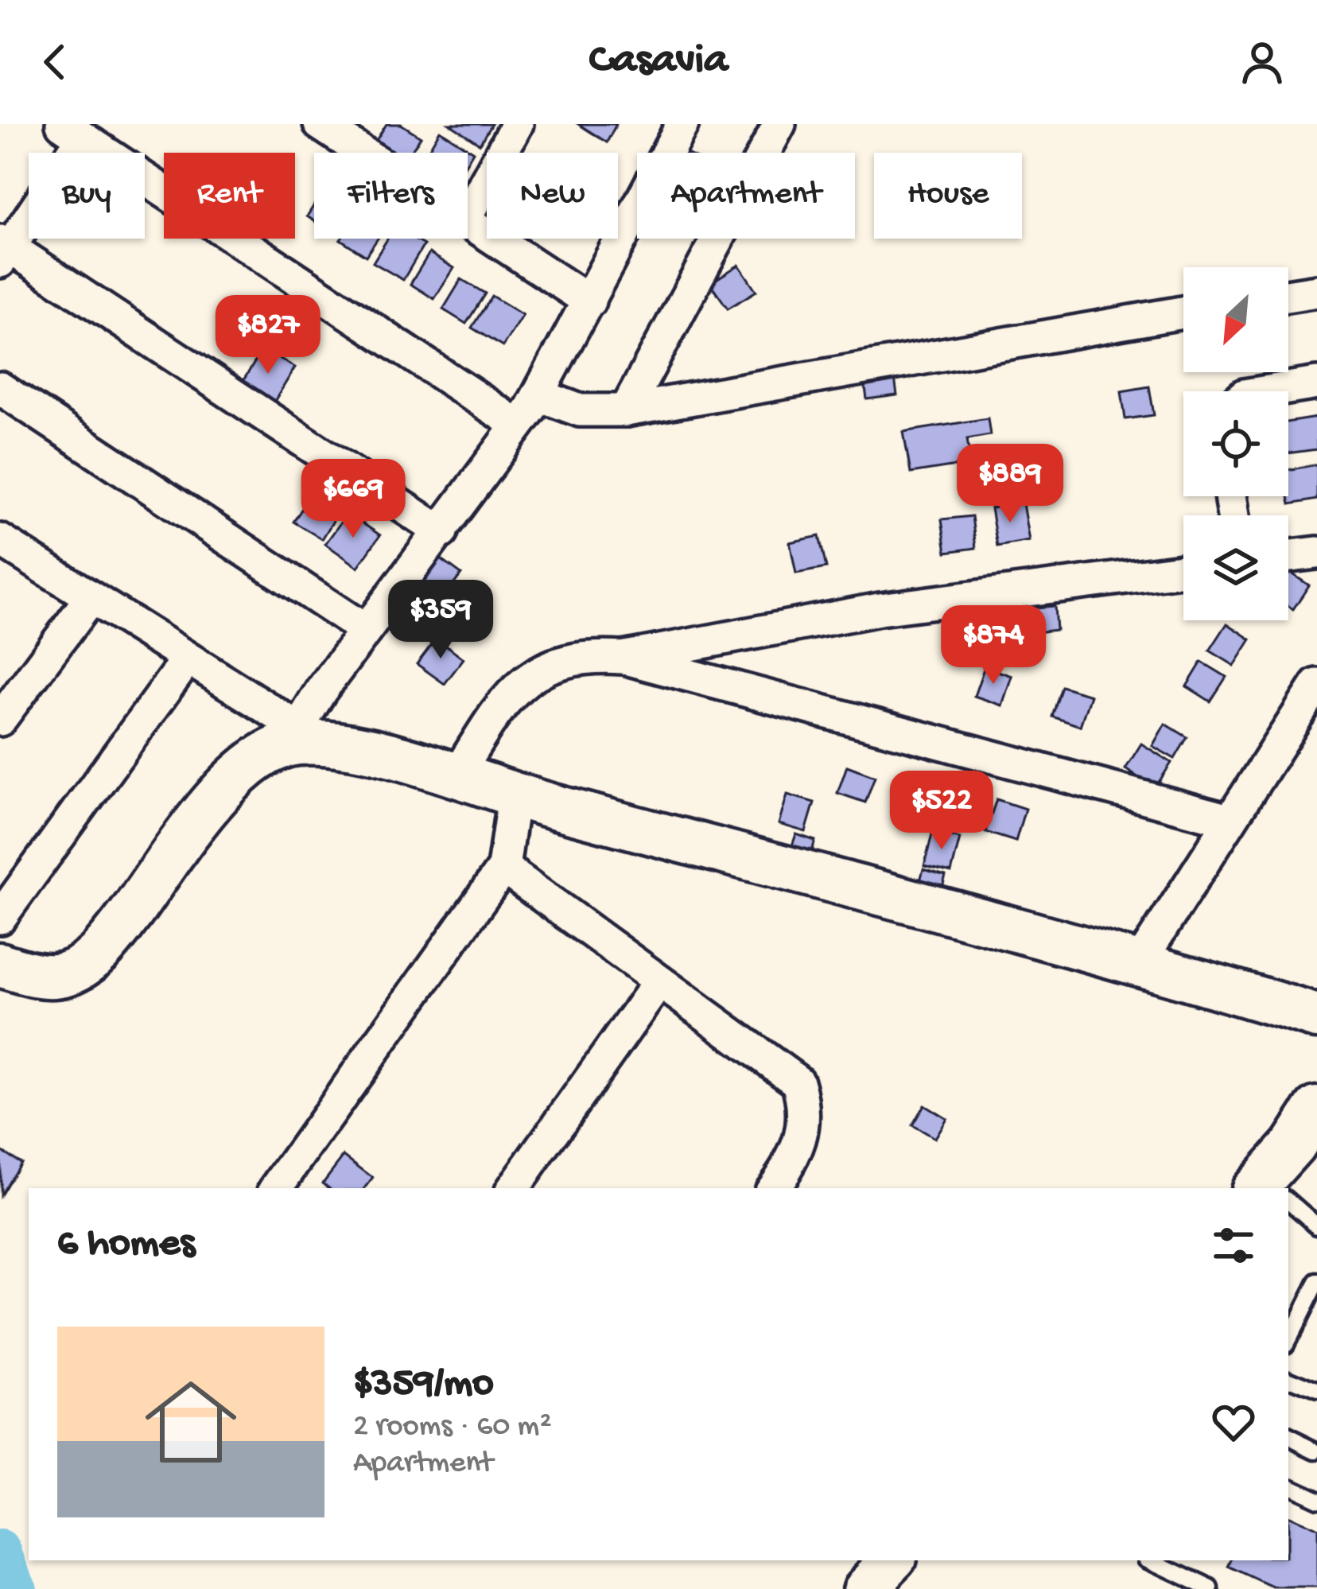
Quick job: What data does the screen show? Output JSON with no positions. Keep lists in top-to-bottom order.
{
  "north": "bottom left",
  "page": {
    "header": "Casavia",
    "chip": [
      "Buy",
      "Rent",
      "Filters",
      "New",
      "Apartment",
      "House"
    ],
    "price": [
      "$827",
      "$889",
      "$669",
      "$359",
      "$874",
      "$522"
    ],
    "heading": "6 homes",
    "list": [
      {
        "name": "$359/mo",
        "note": "2 rooms · 60 m² · Apartment"
      }
    ]
  }
}
